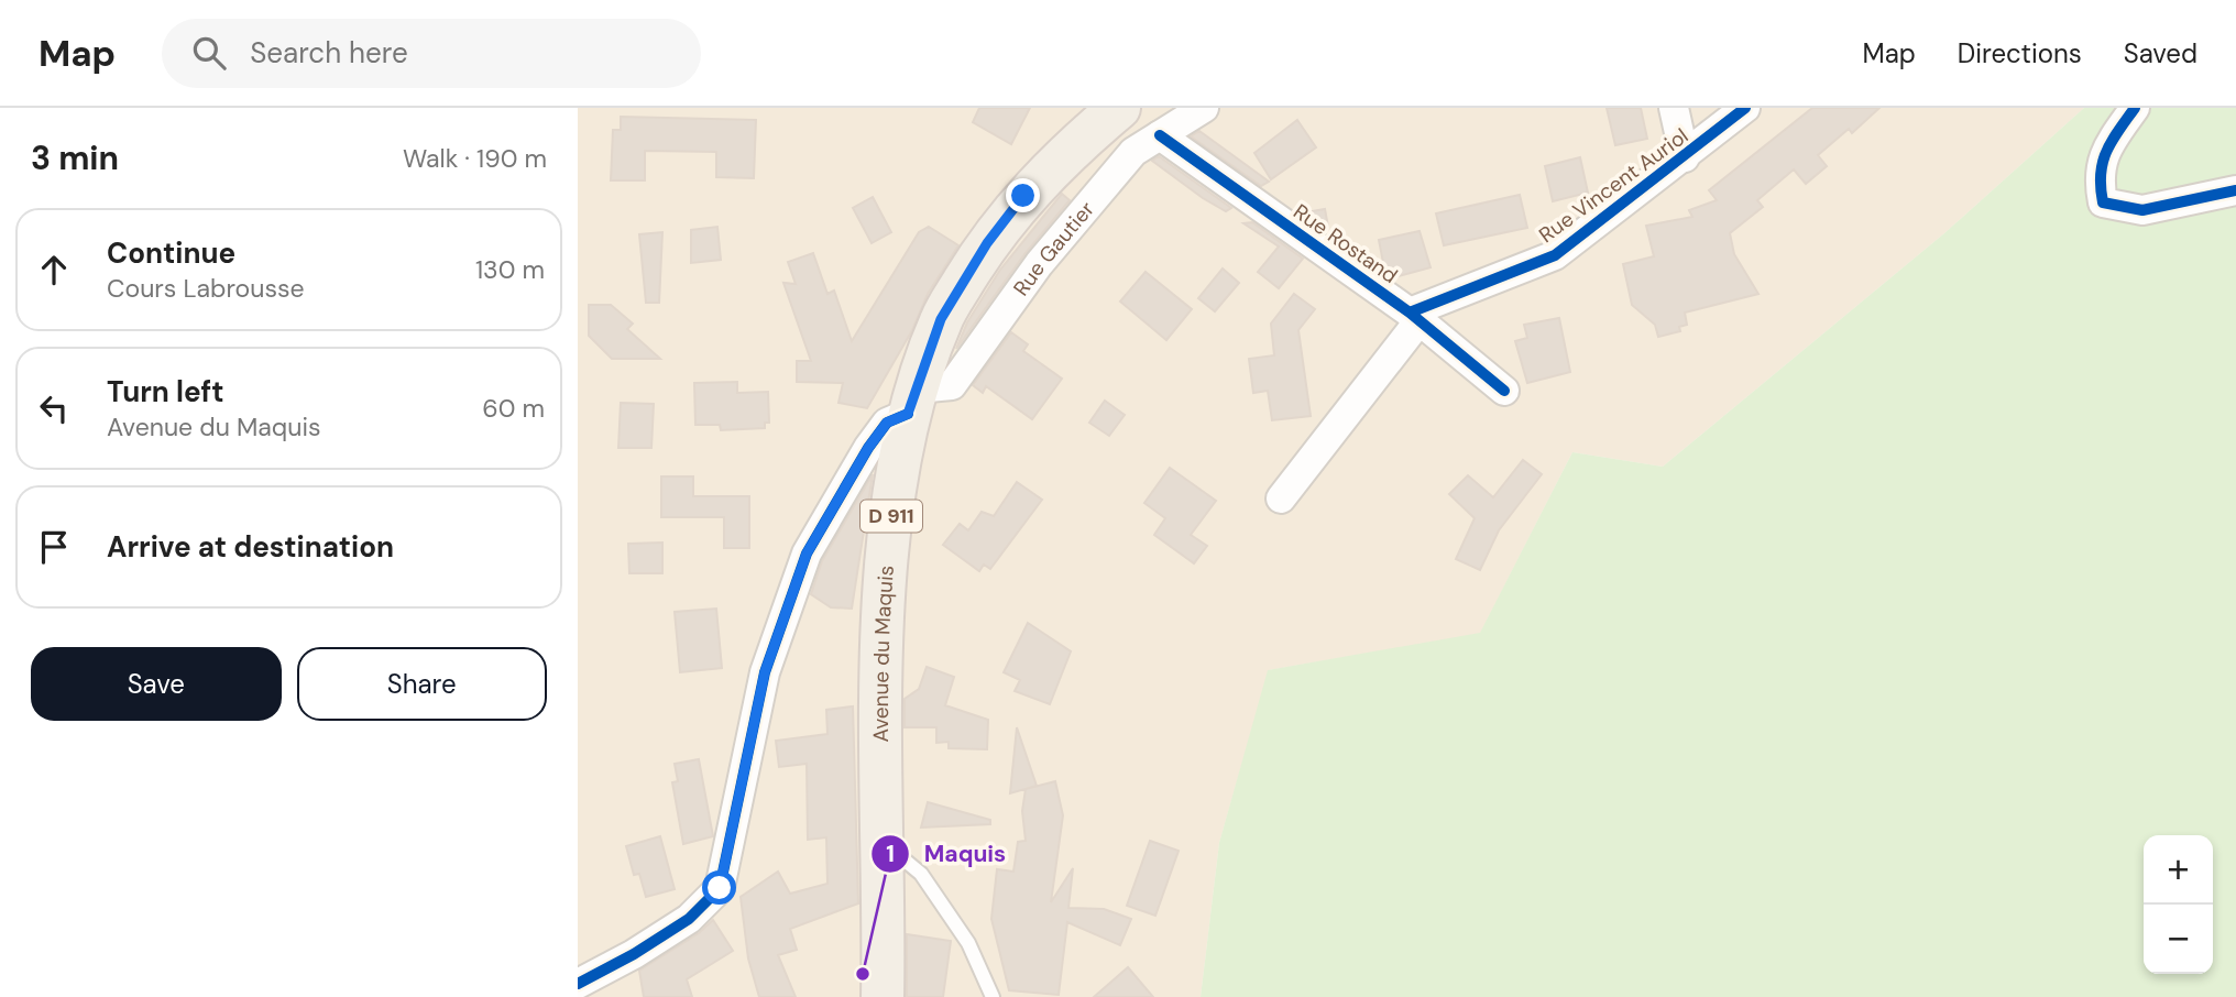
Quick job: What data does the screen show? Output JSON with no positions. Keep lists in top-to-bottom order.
{
  "streets": {
    "main road": ["D 911", "Avenue du Maquis"],
    "street": ["Rue Vincent Auriol", "Rue Rostand", "Rue Gautier"]
  },
  "crossings": [
    ["Rue Vincent Auriol", "Rue Rostand"],
    ["Rue Rostand", "Rue Gautier"],
    ["Rue Gautier", "Avenue du Maquis"]
  ],
  "places": ["Maquis"],
  "page": {
    "header": "Map",
    "search": "Search here",
    "nav": ["Map", "Directions", "Saved"],
    "heading": ["3 min", "Walk · 190 m"],
    "list": [
      ["Continue", "Cours Labrousse", "130 m"],
      ["Turn left", "Avenue du Maquis", "60 m"],
      "Arrive at destination"
    ],
    "buttons": ["Save", "Share"],
    "map_buttons": ["+", "−"]
  }
}
